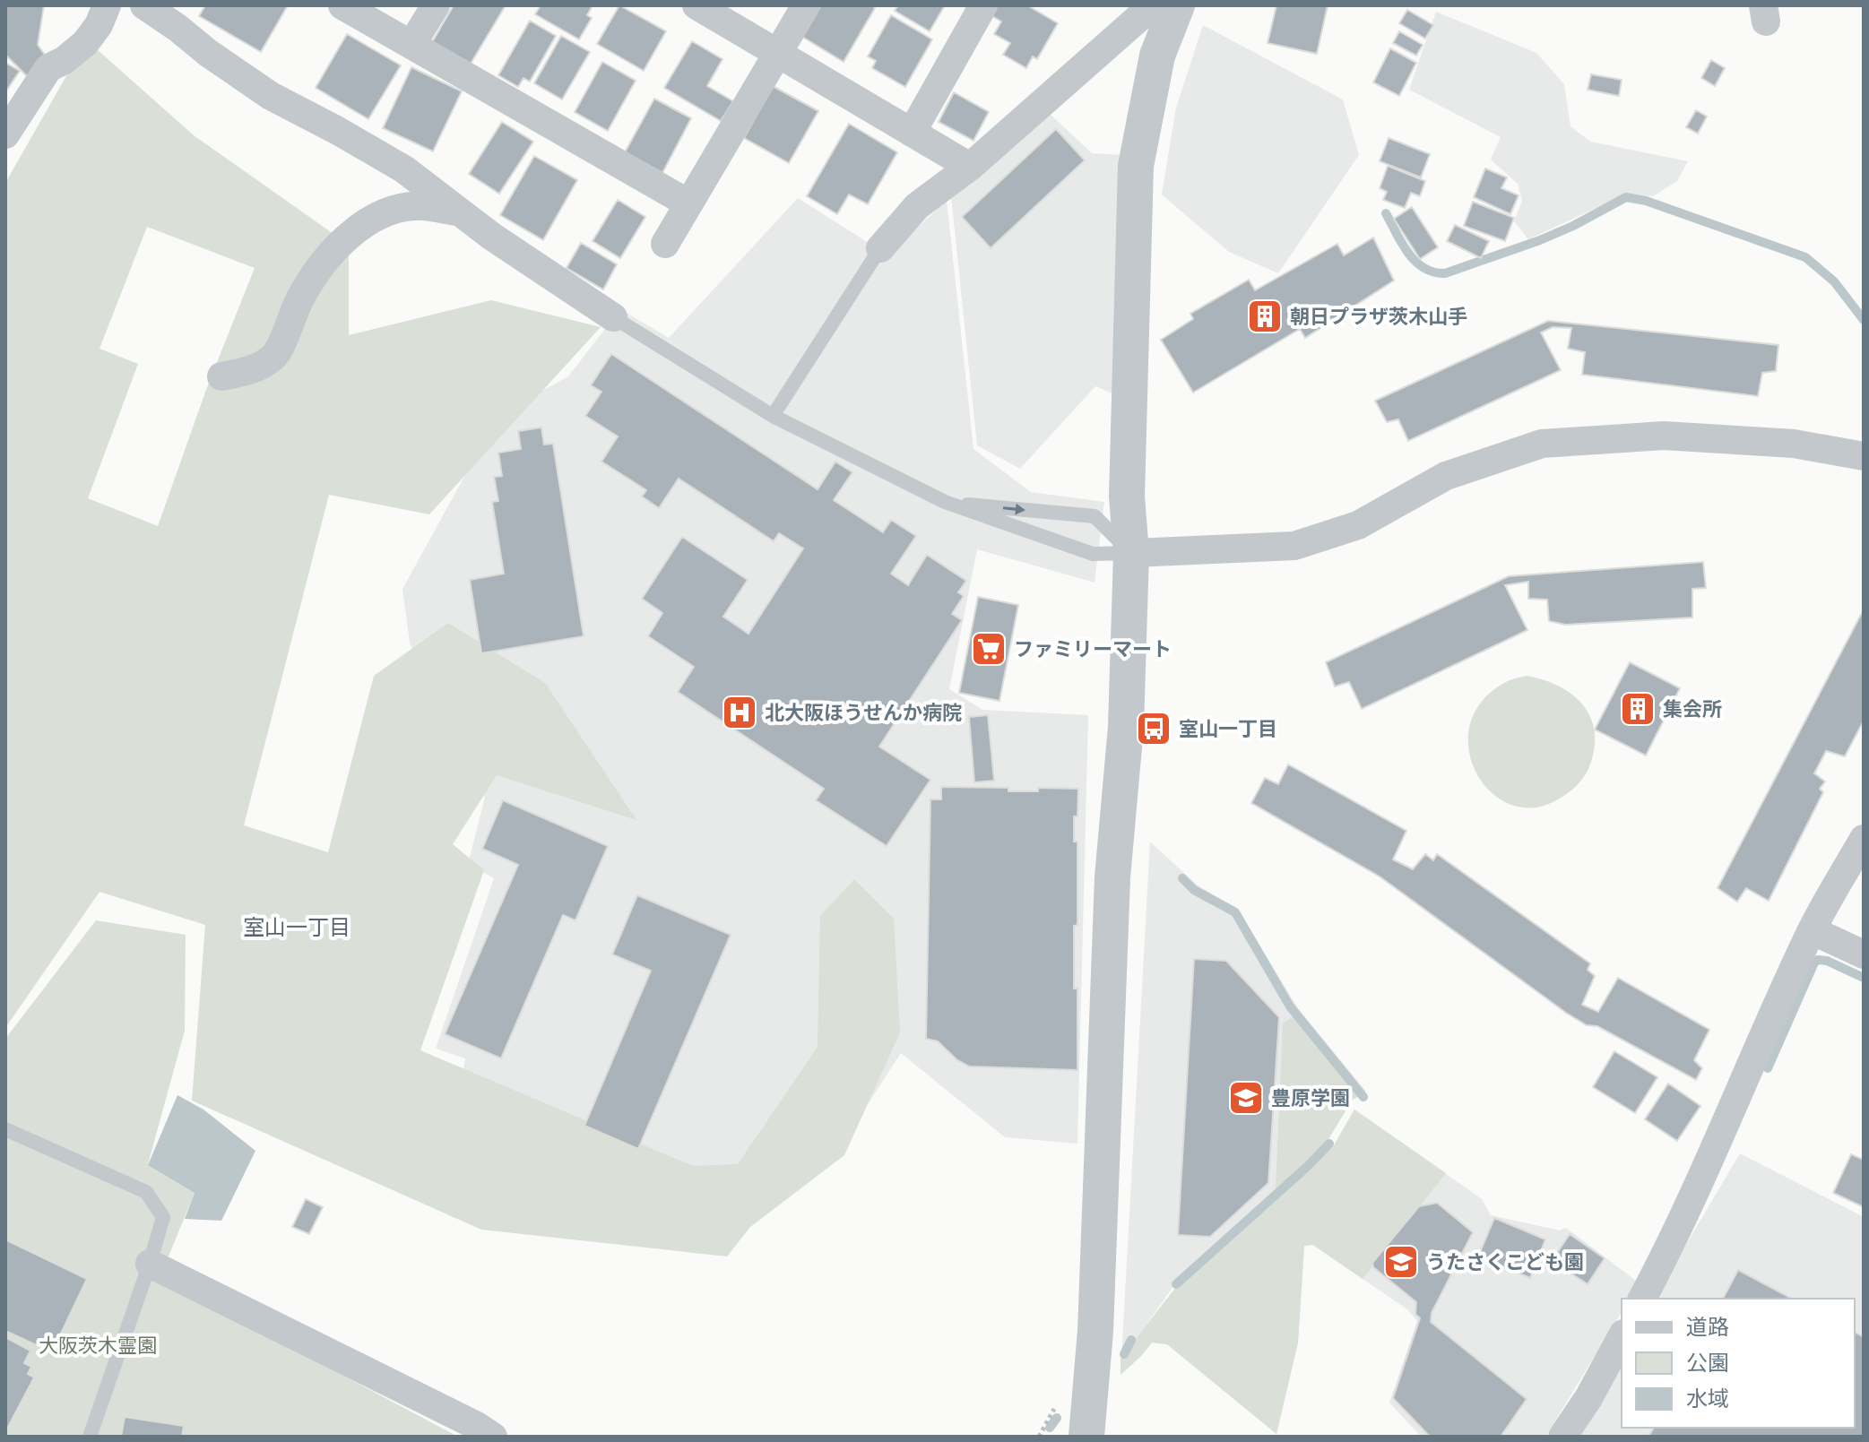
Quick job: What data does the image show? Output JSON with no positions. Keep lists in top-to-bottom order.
{
  "districts": ["室山一丁目"],
  "parks": ["大阪茨木霊園"],
  "places": {
    "building": ["朝日プラザ茨木山手", "集会所"],
    "supermarket": ["ファミリーマート"],
    "hospital": ["北大阪ほうせんか病院"],
    "bus stop": ["室山一丁目"],
    "school or university": ["豊原学園", "うたさくこども園"]
  },
  "legend": ["道路", "公園", "水域"]
}
